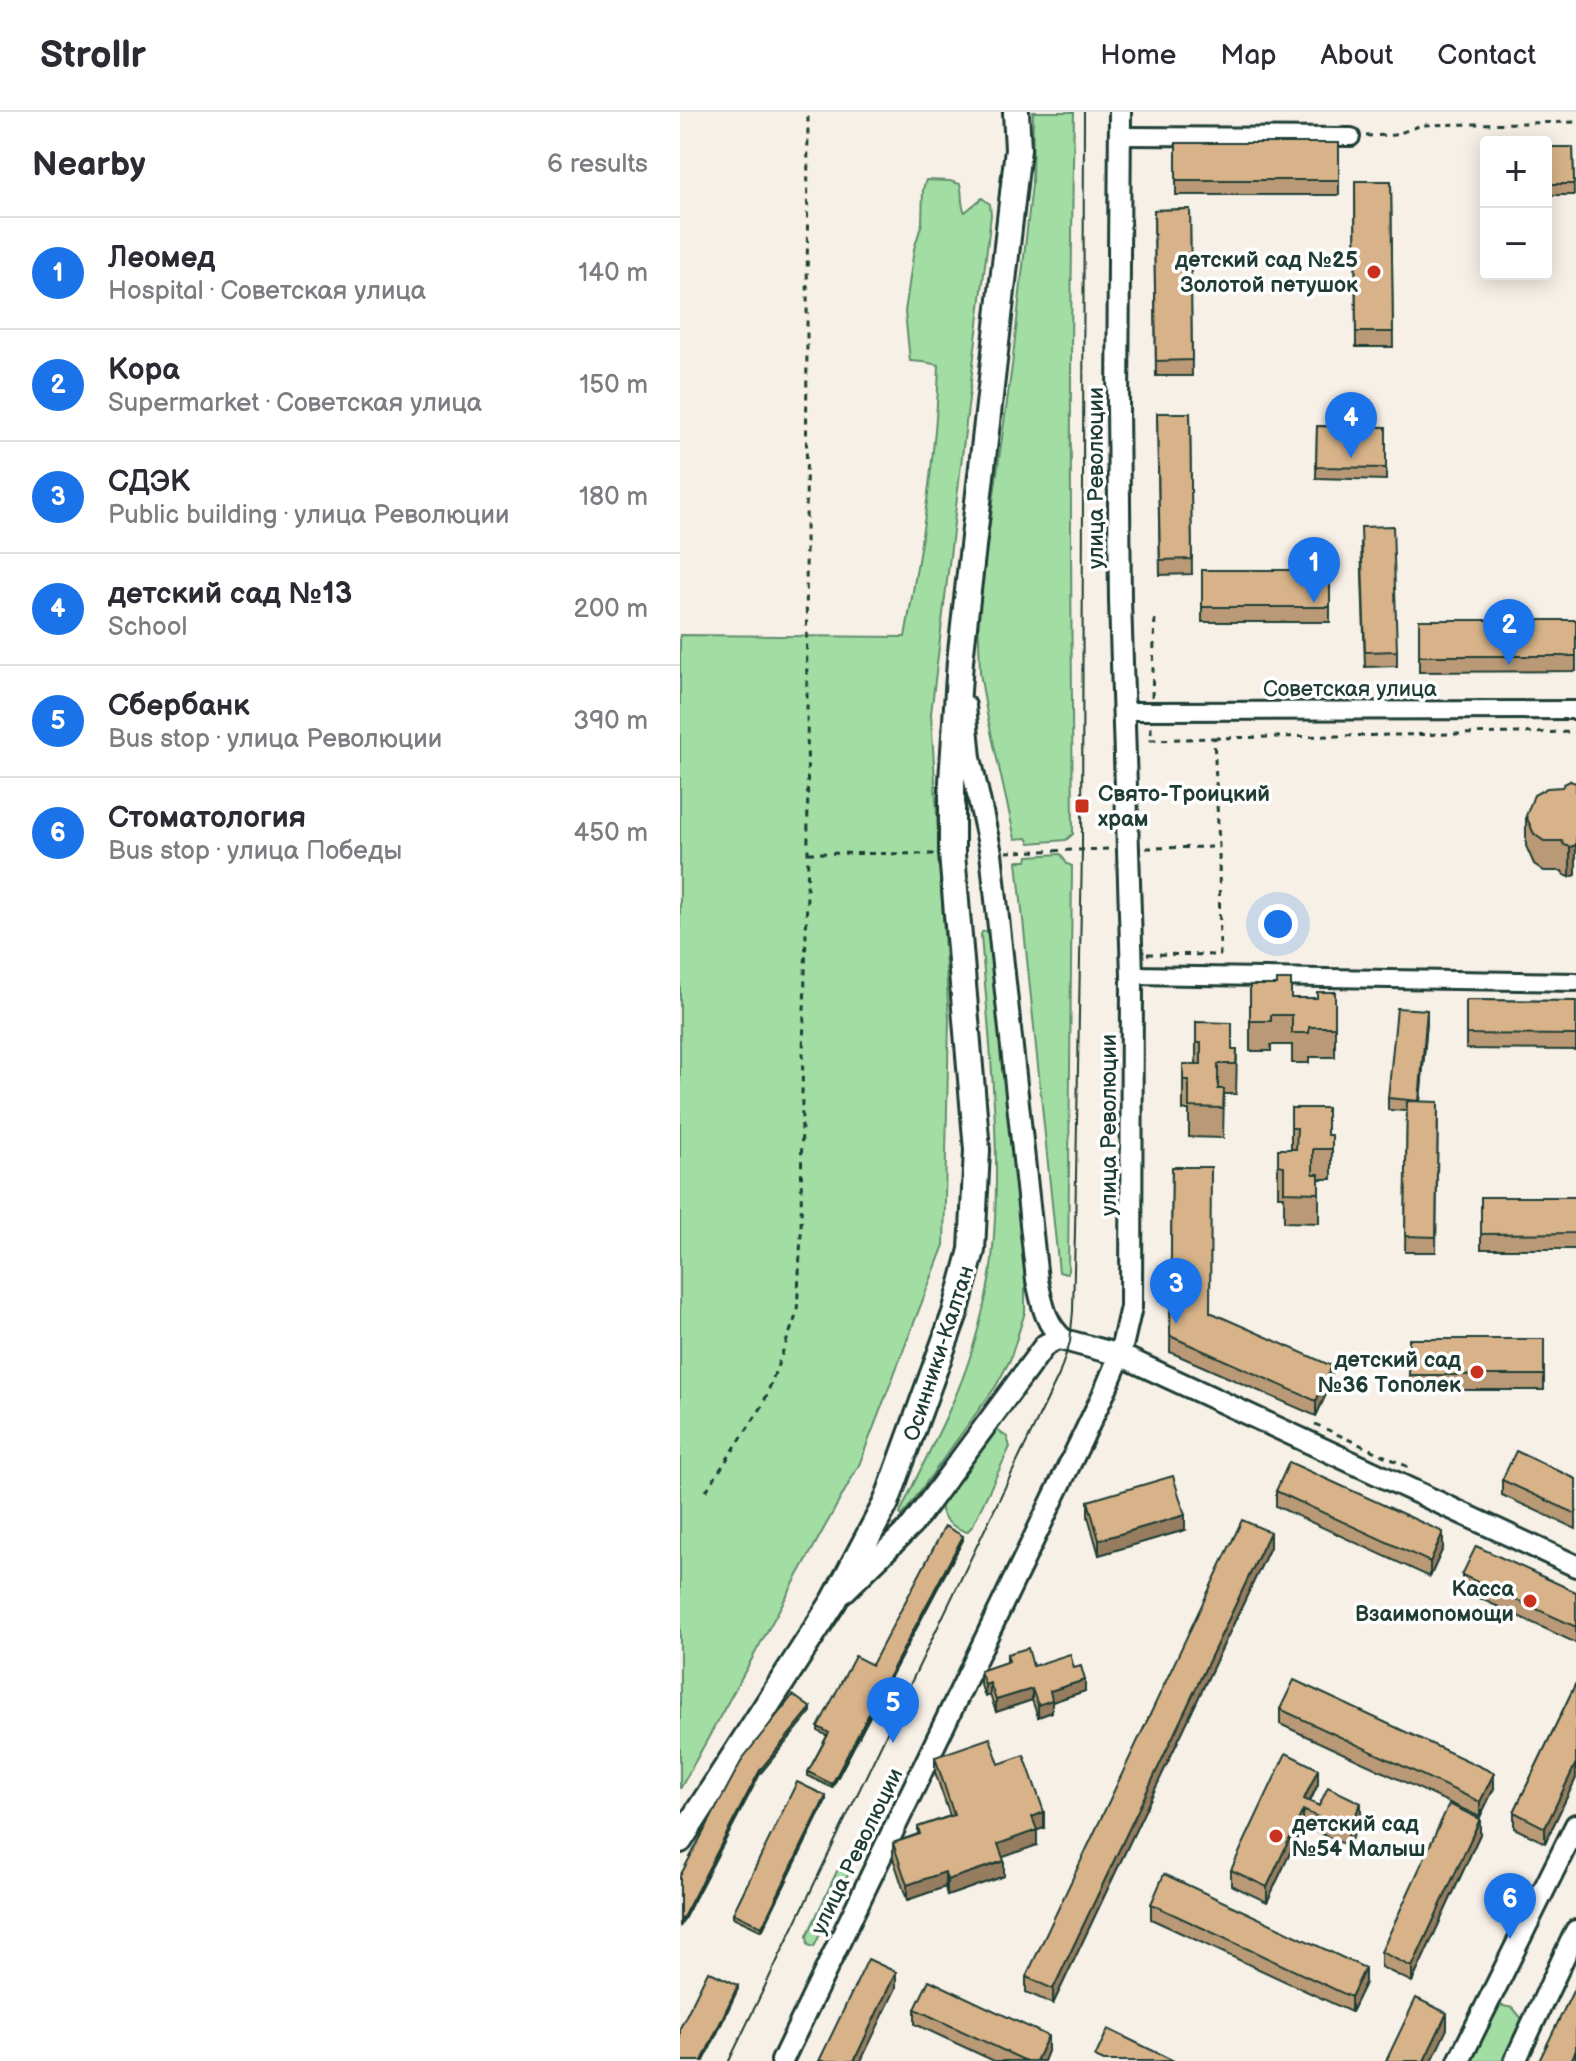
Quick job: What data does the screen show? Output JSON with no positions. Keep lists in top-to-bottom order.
{
  "streets": {
    "main road": ["Осинники-Калтан"],
    "street": ["улица Революции", "Советская улица"]
  },
  "crossings": [
    ["улица Революции", "Советская улица"]
  ],
  "places": {
    "other": [
      "детский сад №25 Золотой петушок",
      "детский сад №36 Тополек",
      "Касса Взаимопомощи",
      "детский сад №54 Малыш"
    ],
    "transit": ["Свято-Троицкий храм"]
  },
  "page": {
    "header": "Strollr",
    "nav": [
      "Home",
      "Map",
      "About",
      "Contact"
    ],
    "heading": ["Nearby", "6 results"],
    "map_buttons": ["+", "−"],
    "list": [
      {
        "mark": "1",
        "name": "Леомед",
        "note": "Hospital · Советская улица",
        "value": "140 m"
      },
      {
        "mark": "2",
        "name": "Кора",
        "note": "Supermarket · Советская улица",
        "value": "150 m"
      },
      {
        "mark": "3",
        "name": "СДЭК",
        "note": "Public building · улица Революции",
        "value": "180 m"
      },
      {
        "mark": "4",
        "name": "детский сад №13",
        "note": "School",
        "value": "200 m"
      },
      {
        "mark": "5",
        "name": "Сбербанк",
        "note": "Bus stop · улица Революции",
        "value": "390 m"
      },
      {
        "mark": "6",
        "name": "Стоматология",
        "note": "Bus stop · улица Победы",
        "value": "450 m"
      }
    ],
    "pins": [
      "4",
      "1",
      "2",
      "3",
      "5",
      "6"
    ]
  }
}
